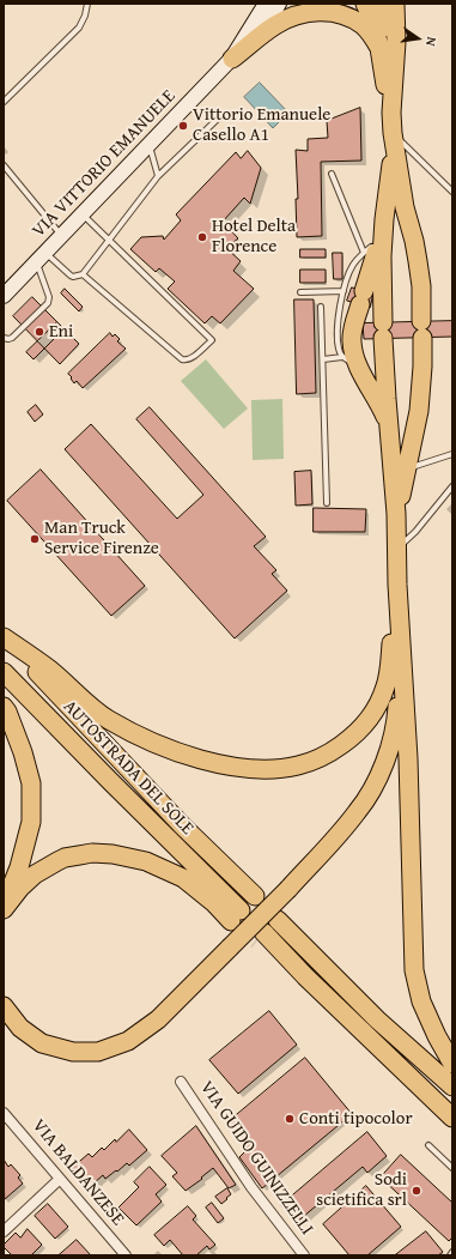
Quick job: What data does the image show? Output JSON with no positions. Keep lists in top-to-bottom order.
{
  "streets": {
    "highway": ["AUTOSTRADA DEL SOLE"],
    "main road": ["VIA VITTORIO EMANUELE"],
    "street": ["VIA GUIDO GUINIZZELLI", "VIA BALDANZESE"]
  },
  "places": [
    "Vittorio Emanuele Casello A1",
    "Hotel Delta Florence",
    "Eni",
    "Man Truck Service Firenze",
    "Conti tipocolor",
    "Sodi scietifica srl"
  ],
  "north": "right"
}
